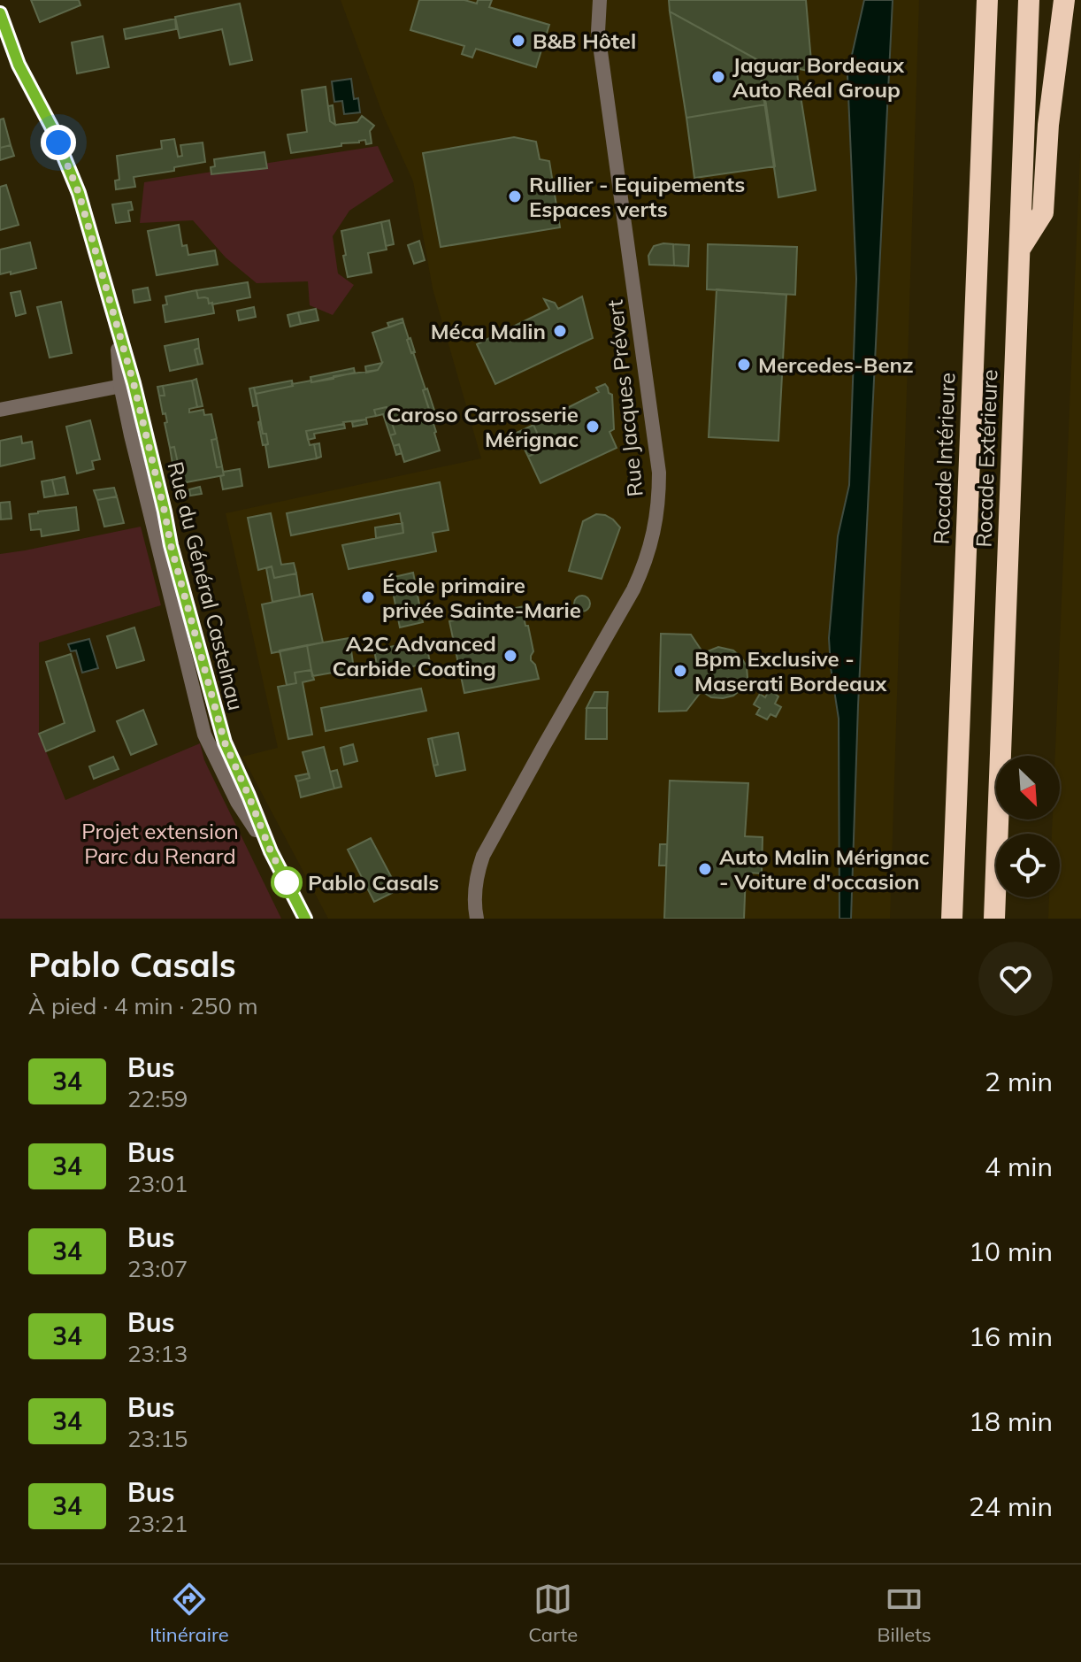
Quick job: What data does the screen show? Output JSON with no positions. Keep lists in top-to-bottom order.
{
  "streets": {
    "highway": ["Rocade Intérieure", "Rocade Extérieure"],
    "street": ["Rue Jacques Prévert", "Rue du Général Castelnau"]
  },
  "parks": ["Projet extension Parc du Renard"],
  "places": [
    "B&B Hôtel",
    "Jaguar Bordeaux Auto Réal Group",
    "Rullier - Equipements Espaces verts",
    "Méca Malin",
    "Mercedes-Benz",
    "Caroso Carrosserie Mérignac",
    "École primaire privée Sainte-Marie",
    "A2C Advanced Carbide Coating",
    "Bpm Exclusive - Maserati Bordeaux",
    "Auto Malin Mérignac - Voiture d'occasion",
    "Pablo Casals"
  ],
  "lines": ["bus line 34"],
  "north": "bottom right",
  "page": {
    "heading": ["Pablo Casals", "À pied · 4 min · 250 m"],
    "list": [
      {
        "mark": "34",
        "name": "Bus",
        "note": "22:59",
        "value": "2 min"
      },
      {
        "mark": "34",
        "name": "Bus",
        "note": "23:01",
        "value": "4 min"
      },
      {
        "mark": "34",
        "name": "Bus",
        "note": "23:07",
        "value": "10 min"
      },
      {
        "mark": "34",
        "name": "Bus",
        "note": "23:13",
        "value": "16 min"
      },
      {
        "mark": "34",
        "name": "Bus",
        "note": "23:15",
        "value": "18 min"
      },
      {
        "mark": "34",
        "name": "Bus",
        "note": "23:21",
        "value": "24 min"
      }
    ],
    "tabs": ["Itinéraire", "Carte", "Billets"]
  }
}
